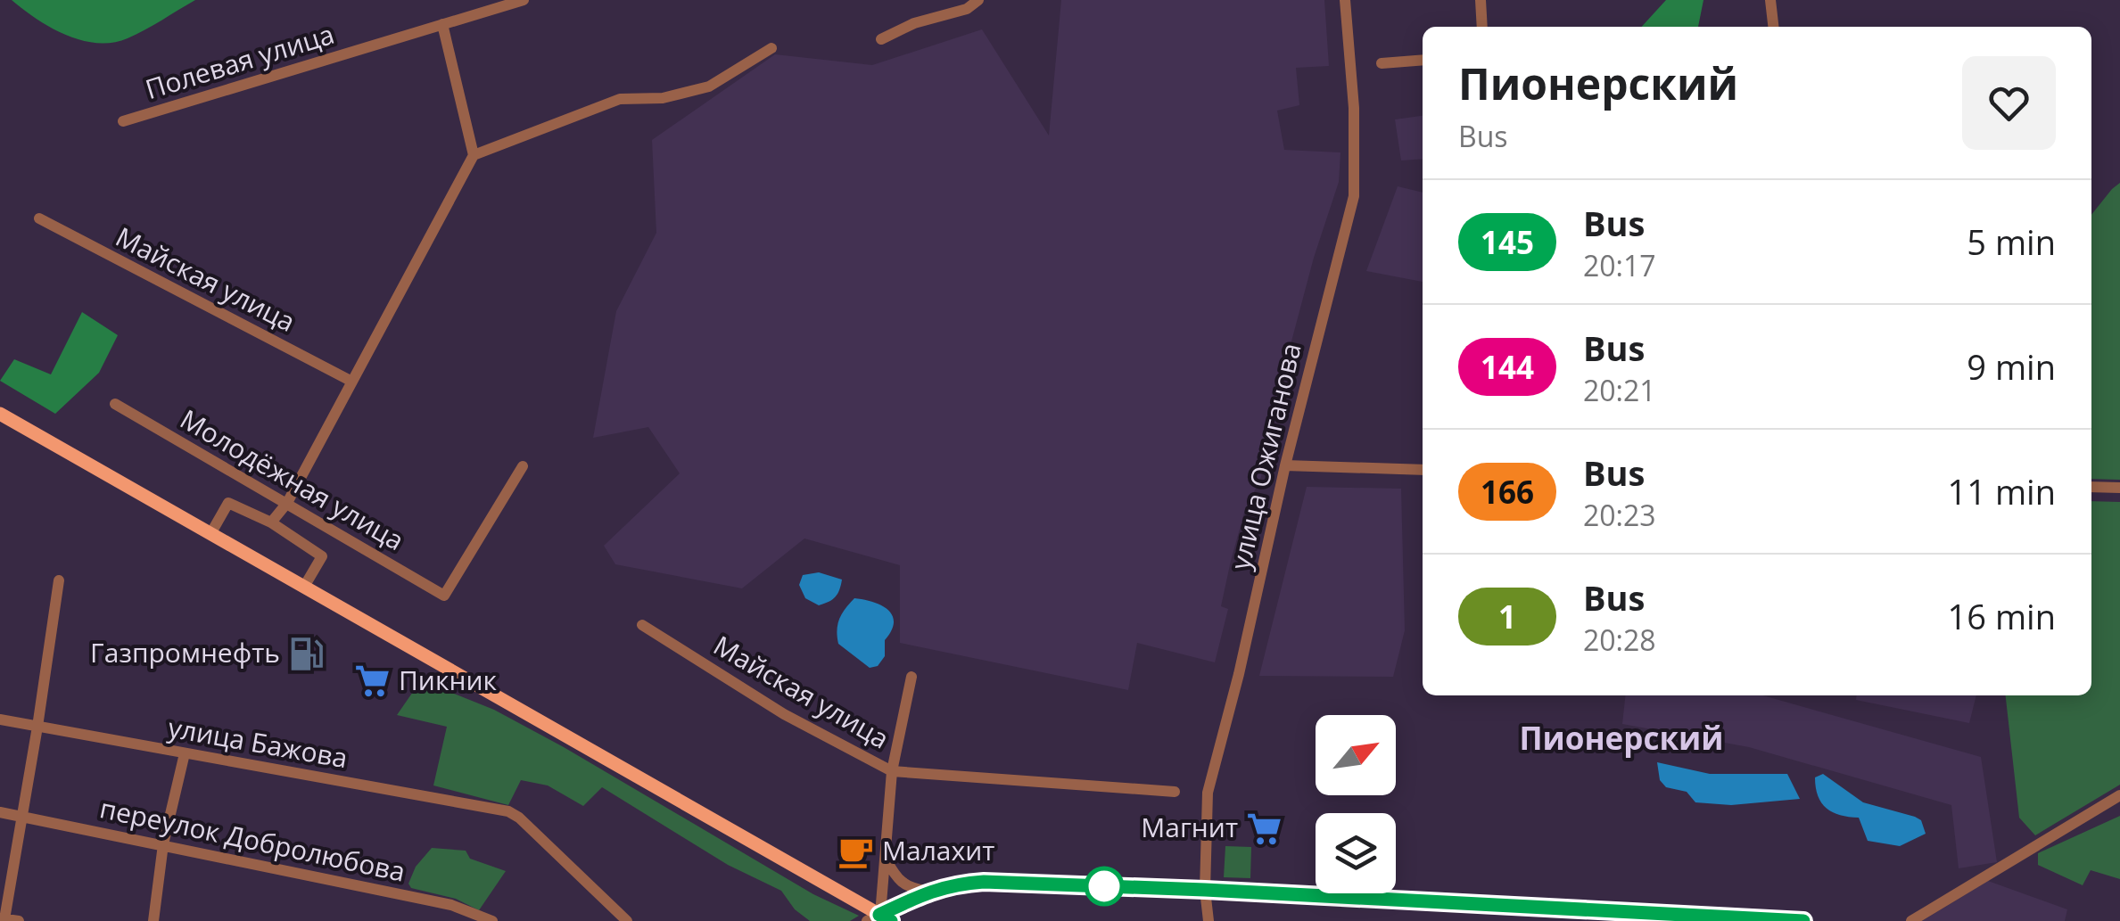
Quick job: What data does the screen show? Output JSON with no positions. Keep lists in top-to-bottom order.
{
  "streets": {
    "street": [
      "Полевая улица",
      "Майская улица",
      "улица Ожиганова",
      "Молодёжная улица",
      "улица Бажова",
      "переулок Добролюбова"
    ]
  },
  "districts": ["Пионерский"],
  "places": {
    "fuel station": ["Газпромнефть"],
    "supermarket": ["Пикник", "Магнит"],
    "cafe": ["Малахит"]
  },
  "lines": ["bus line 145"],
  "north": "top right",
  "page": {
    "heading": ["Пионерский", "Bus"],
    "list": [
      {
        "mark": "145",
        "name": "Bus",
        "note": "20:17",
        "value": "5 min"
      },
      {
        "mark": "144",
        "name": "Bus",
        "note": "20:21",
        "value": "9 min"
      },
      {
        "mark": "166",
        "name": "Bus",
        "note": "20:23",
        "value": "11 min"
      },
      {
        "mark": "1",
        "name": "Bus",
        "note": "20:28",
        "value": "16 min"
      }
    ]
  }
}
